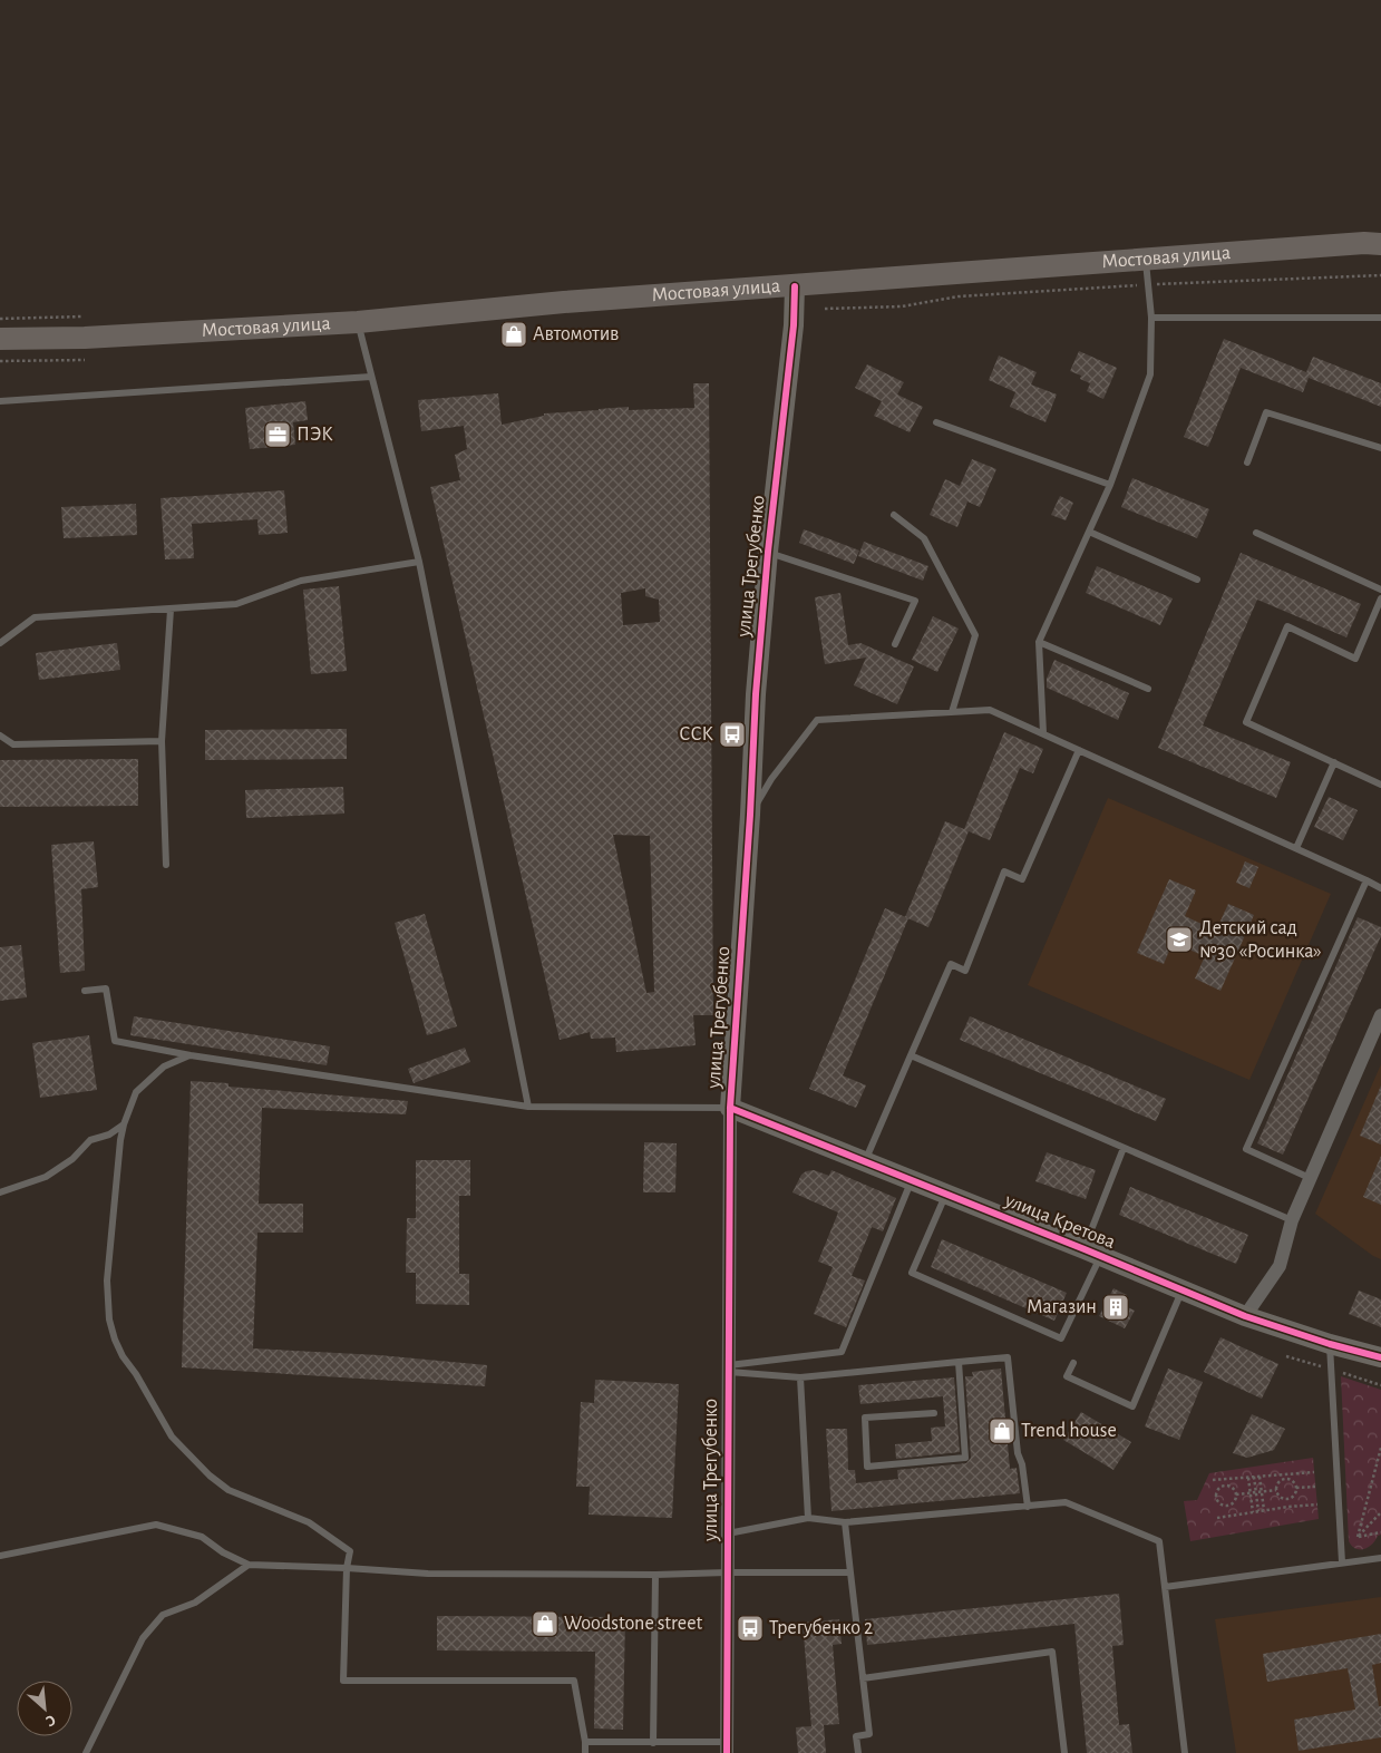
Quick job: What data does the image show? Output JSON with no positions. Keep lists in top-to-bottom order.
{
  "streets": {
    "main road": ["Мостовая улица"],
    "street": ["улица Трегубенко", "улица Кретова"]
  },
  "crossings": [
    ["Мостовая улица", "улица Трегубенко"],
    ["улица Трегубенко", "улица Кретова"]
  ],
  "places": {
    "shop": ["Автомотив", "Trend house", "Woodstone street"],
    "office": ["ПЭК"],
    "bus stop": ["ССК", "Трегубенко 2"],
    "school or university": ["Детский сад №30 «Росинка»"],
    "building": ["Магазин"]
  },
  "north": "bottom right"
}
